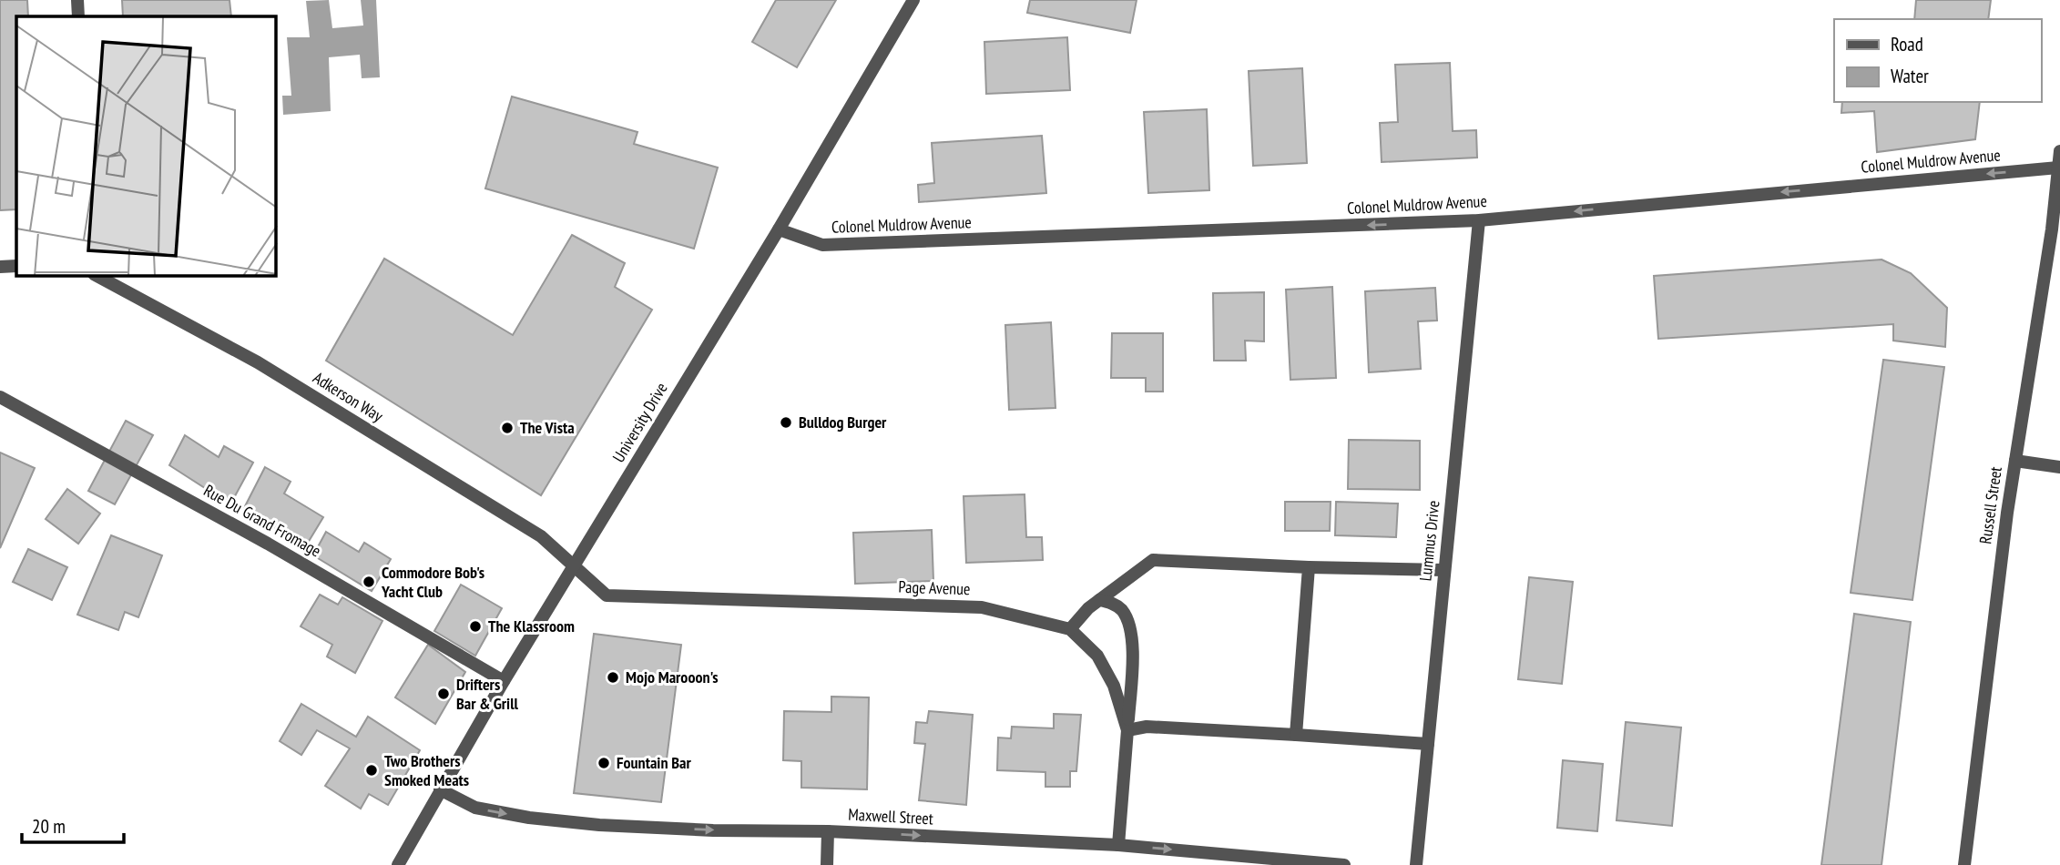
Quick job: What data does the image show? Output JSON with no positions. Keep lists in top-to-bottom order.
{
  "streets": {
    "street": [
      "Colonel Muldrow Avenue",
      "Adkerson Way",
      "University Drive",
      "Russell Street",
      "Rue Du Grand Fromage",
      "Lummus Drive",
      "Page Avenue",
      "Maxwell Street"
    ]
  },
  "crossings": [
    ["Colonel Muldrow Avenue", "University Drive"],
    ["Colonel Muldrow Avenue", "Russell Street"],
    ["Colonel Muldrow Avenue", "Lummus Drive"],
    ["Adkerson Way", "University Drive"],
    ["Adkerson Way", "Page Avenue"],
    ["University Drive", "Rue Du Grand Fromage"],
    ["University Drive", "Page Avenue"],
    ["University Drive", "Maxwell Street"]
  ],
  "one_way": ["Colonel Muldrow Avenue", "Maxwell Street"],
  "places": [
    "Bulldog Burger",
    "The Vista",
    "Commodore Bob's Yacht Club",
    "The Klassroom",
    "Mojo Marooon's",
    "Drifters Bar & Grill",
    "Fountain Bar",
    "Two Brothers Smoked Meats"
  ],
  "legend": ["Road", "Water"],
  "scale_bar": "20 m"
}
